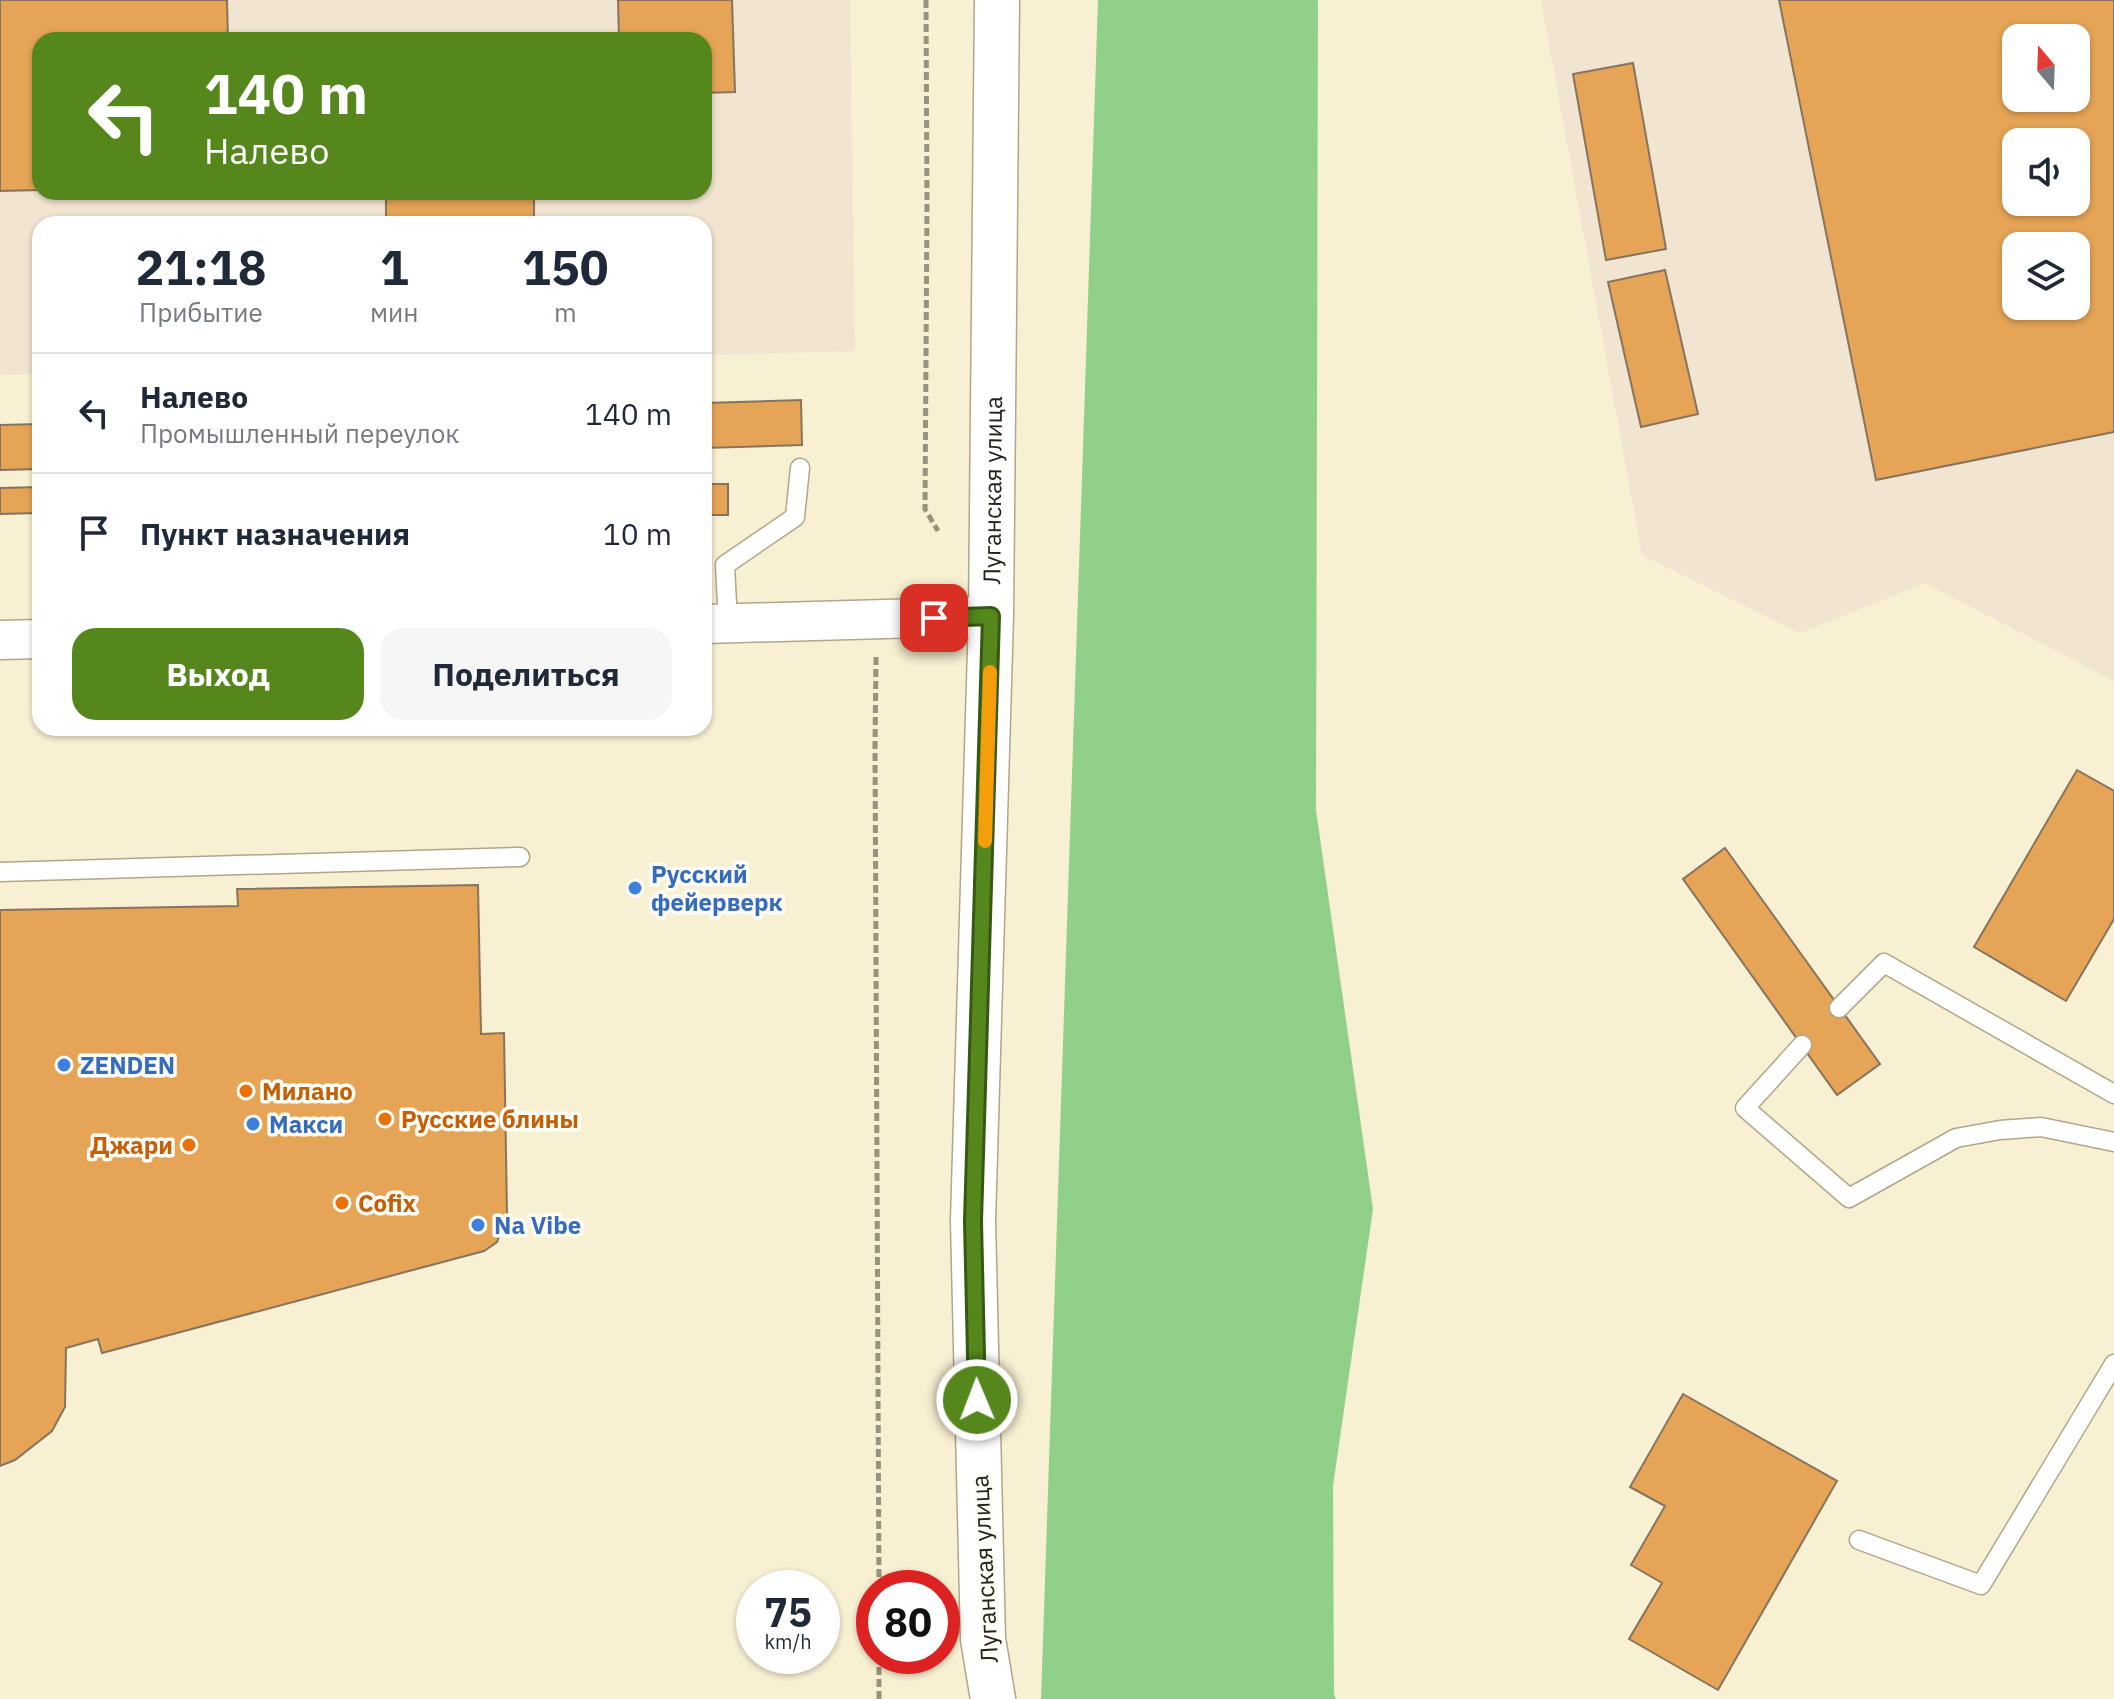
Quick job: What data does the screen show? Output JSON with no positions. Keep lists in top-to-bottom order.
{
  "streets": {
    "highway": ["Луганская улица"]
  },
  "places": [
    "Русский фейерверк",
    "ZENDEN",
    "Милано",
    "Русские блины",
    "Макси",
    "Джари",
    "Cofix",
    "Na Vibe"
  ],
  "north": "top",
  "page": {
    "turn": ["140 m", "Налево"],
    "eta": [
      "21:18",
      "Прибытие",
      "1",
      "мин",
      "150",
      "m"
    ],
    "list": [
      {
        "name": "Налево",
        "note": "Промышленный переулок",
        "value": "140 m"
      },
      {
        "name": "Пункт назначения",
        "value": "10 m"
      }
    ],
    "buttons": ["Выход", "Поделиться"],
    "speed": "75 km/h",
    "limit": "80"
  }
}
